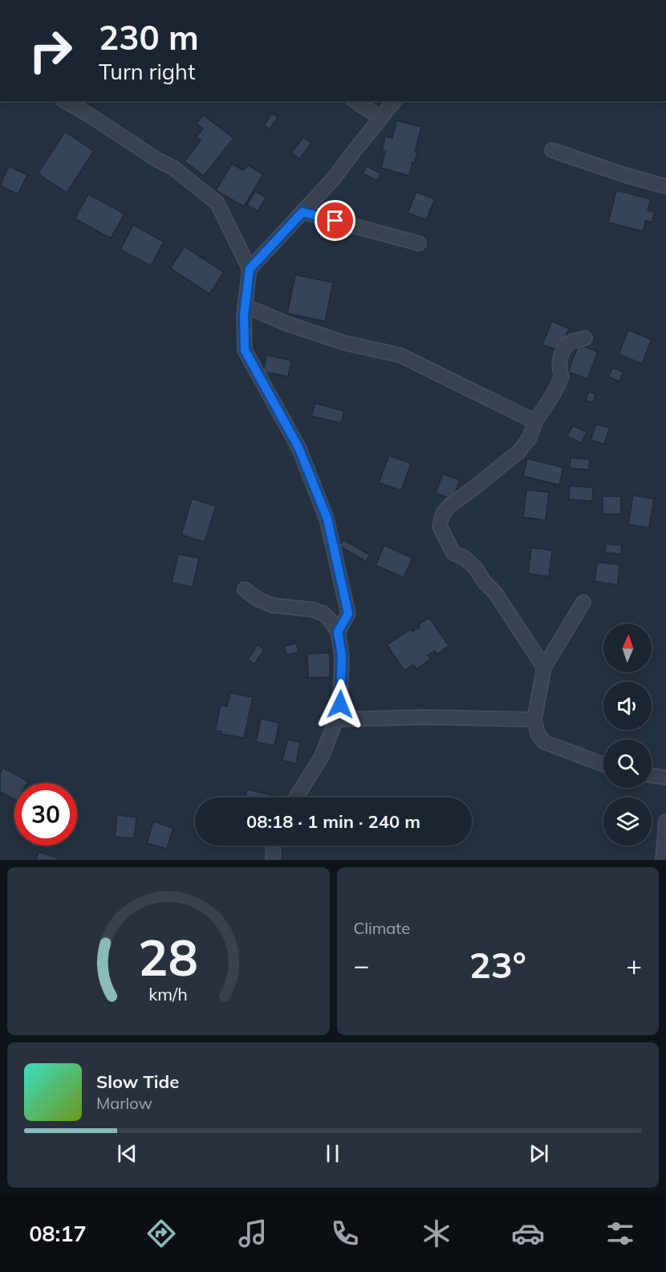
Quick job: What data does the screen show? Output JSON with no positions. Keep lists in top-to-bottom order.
{
  "north": "top",
  "page": {
    "turn": ["230 m", "Turn right"],
    "limit": "30",
    "trip": "08:18 · 1 min · 240 m",
    "tile": "Climate",
    "heat": ["−", "23°", "+"],
    "song": ["Slow Tide", "Marlow"],
    "tabs": "08:17",
    "gauge": ["28", "km/h"]
  }
}
